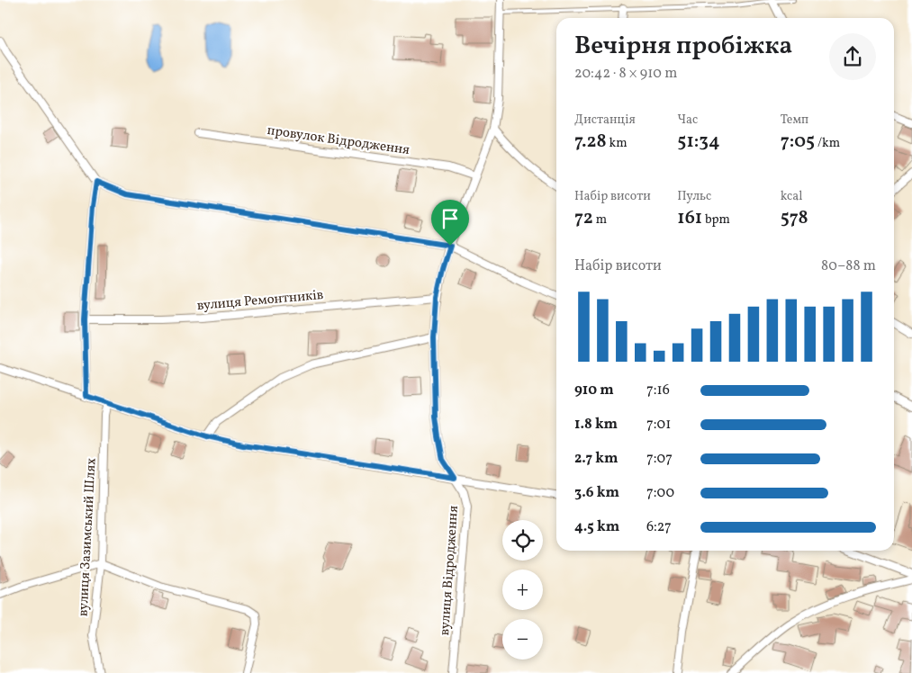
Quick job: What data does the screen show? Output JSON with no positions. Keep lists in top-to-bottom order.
{
  "streets": {
    "street": [
      "провулок Відродження",
      "вулиця Ремонтників",
      "вулиця Зазимський Шлях",
      "вулиця Відродження"
    ]
  },
  "crossings": [
    ["провулок Відродження", "вулиця Відродження"],
    ["вулиця Ремонтників", "вулиця Відродження"]
  ],
  "page": {
    "heading": ["Вечірня пробіжка", "20:42 · 8 × 910 m"],
    "stats": [
      ["Дистанція", "7.28 km"],
      ["Час", "51:34"],
      ["Темп", "7:05 /km"],
      ["Набір висоти", "72 m"],
      ["Пульс", "161 bpm"],
      ["kcal", "578"]
    ],
    "chart": ["Набір висоти", "80–88 m"],
    "list": [
      {
        "name": "910 m",
        "note": "7:16"
      },
      {
        "name": "1.8 km",
        "note": "7:01"
      },
      {
        "name": "2.7 km",
        "note": "7:07"
      },
      {
        "name": "3.6 km",
        "note": "7:00"
      },
      {
        "name": "4.5 km",
        "note": "6:27"
      }
    ],
    "map_buttons": ["+", "−"]
  }
}
